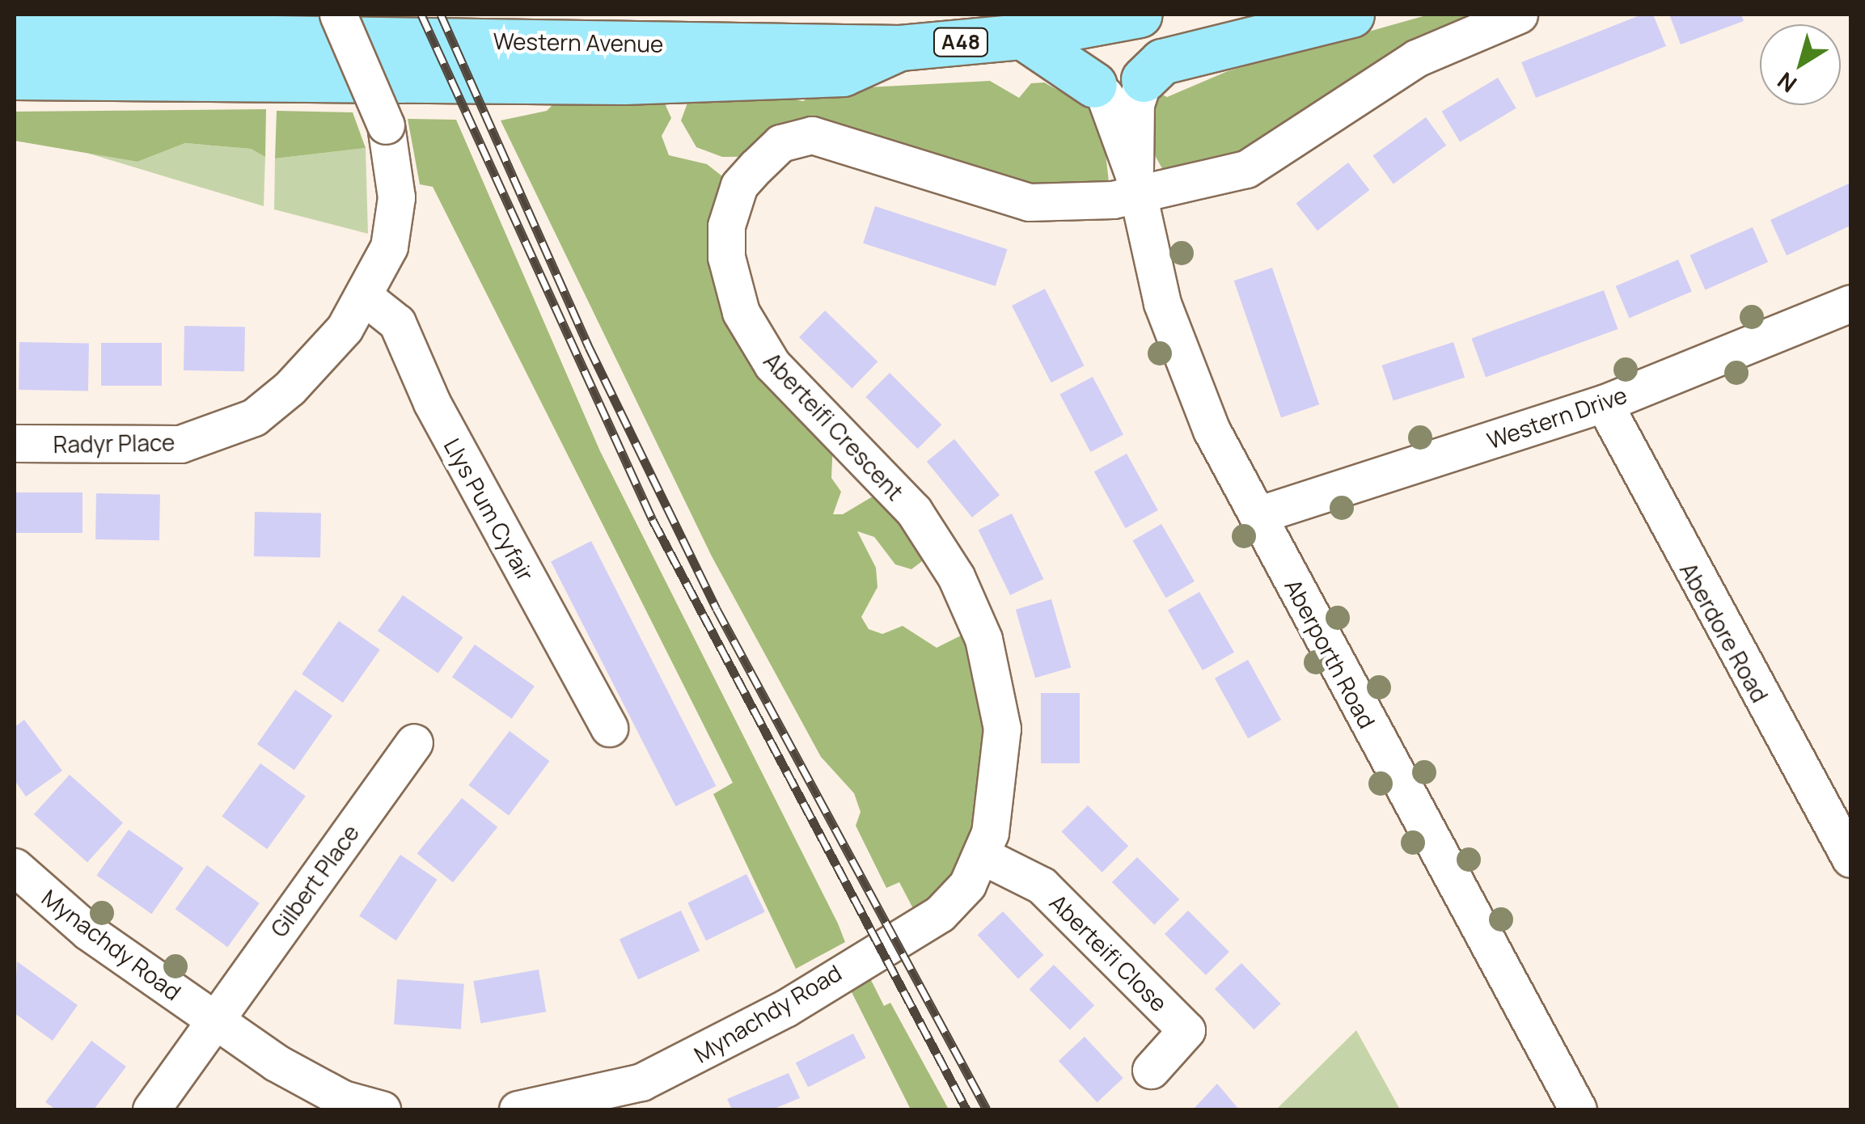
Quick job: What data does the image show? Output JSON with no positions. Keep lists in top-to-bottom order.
{
  "streets": {
    "highway": ["Western Avenue", "A48"],
    "street": [
      "Western Drive",
      "Aberteifi Crescent",
      "Radyr Place",
      "Llys Pum Cyfair",
      "Aberdore Road",
      "Aberporth Road",
      "Gilbert Place",
      "Mynachdy Road",
      "Aberteifi Close"
    ]
  },
  "crossings": [
    ["Western Drive", "Aberdore Road"],
    ["Western Drive", "Aberporth Road"],
    ["Aberteifi Crescent", "Aberporth Road"],
    ["Aberteifi Crescent", "Mynachdy Road"],
    ["Aberteifi Crescent", "Aberteifi Close"],
    ["Radyr Place", "Llys Pum Cyfair"],
    ["Gilbert Place", "Mynachdy Road"],
    ["Mynachdy Road", "Aberteifi Close"]
  ],
  "north": "bottom left"
}
